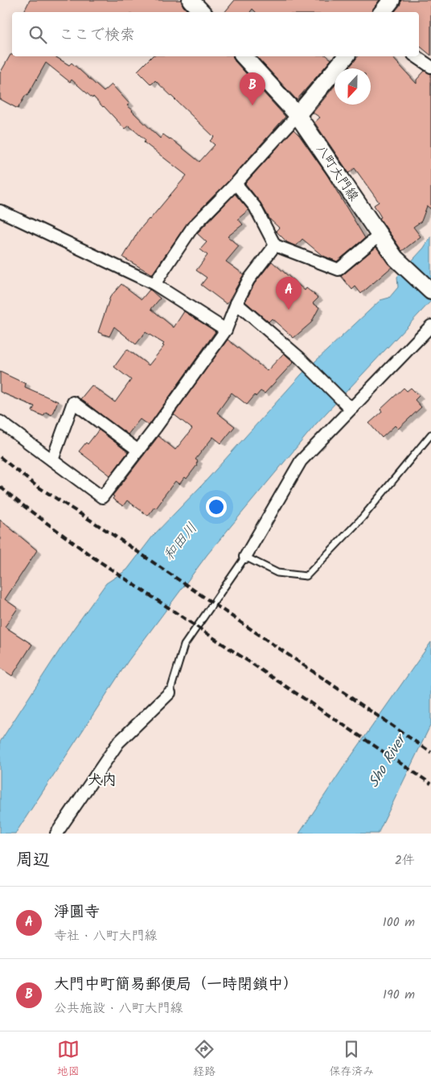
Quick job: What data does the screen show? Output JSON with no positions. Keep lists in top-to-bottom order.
{
  "streets": {
    "main road": ["八町大門線"]
  },
  "districts": ["犬内"],
  "water": ["和田川", "Sho River"],
  "north": "bottom",
  "page": {
    "search": "ここで検索",
    "pins": ["B", "A"],
    "heading": ["周辺", "2件"],
    "list": [
      {
        "mark": "A",
        "name": "淨圓寺",
        "note": "寺社 · 八町大門線",
        "value": "100 m"
      },
      {
        "mark": "B",
        "name": "大門中町簡易郵便局（一時閉鎖中）",
        "note": "公共施設 · 八町大門線",
        "value": "190 m"
      }
    ],
    "nav": ["地図", "経路", "保存済み"]
  }
}
